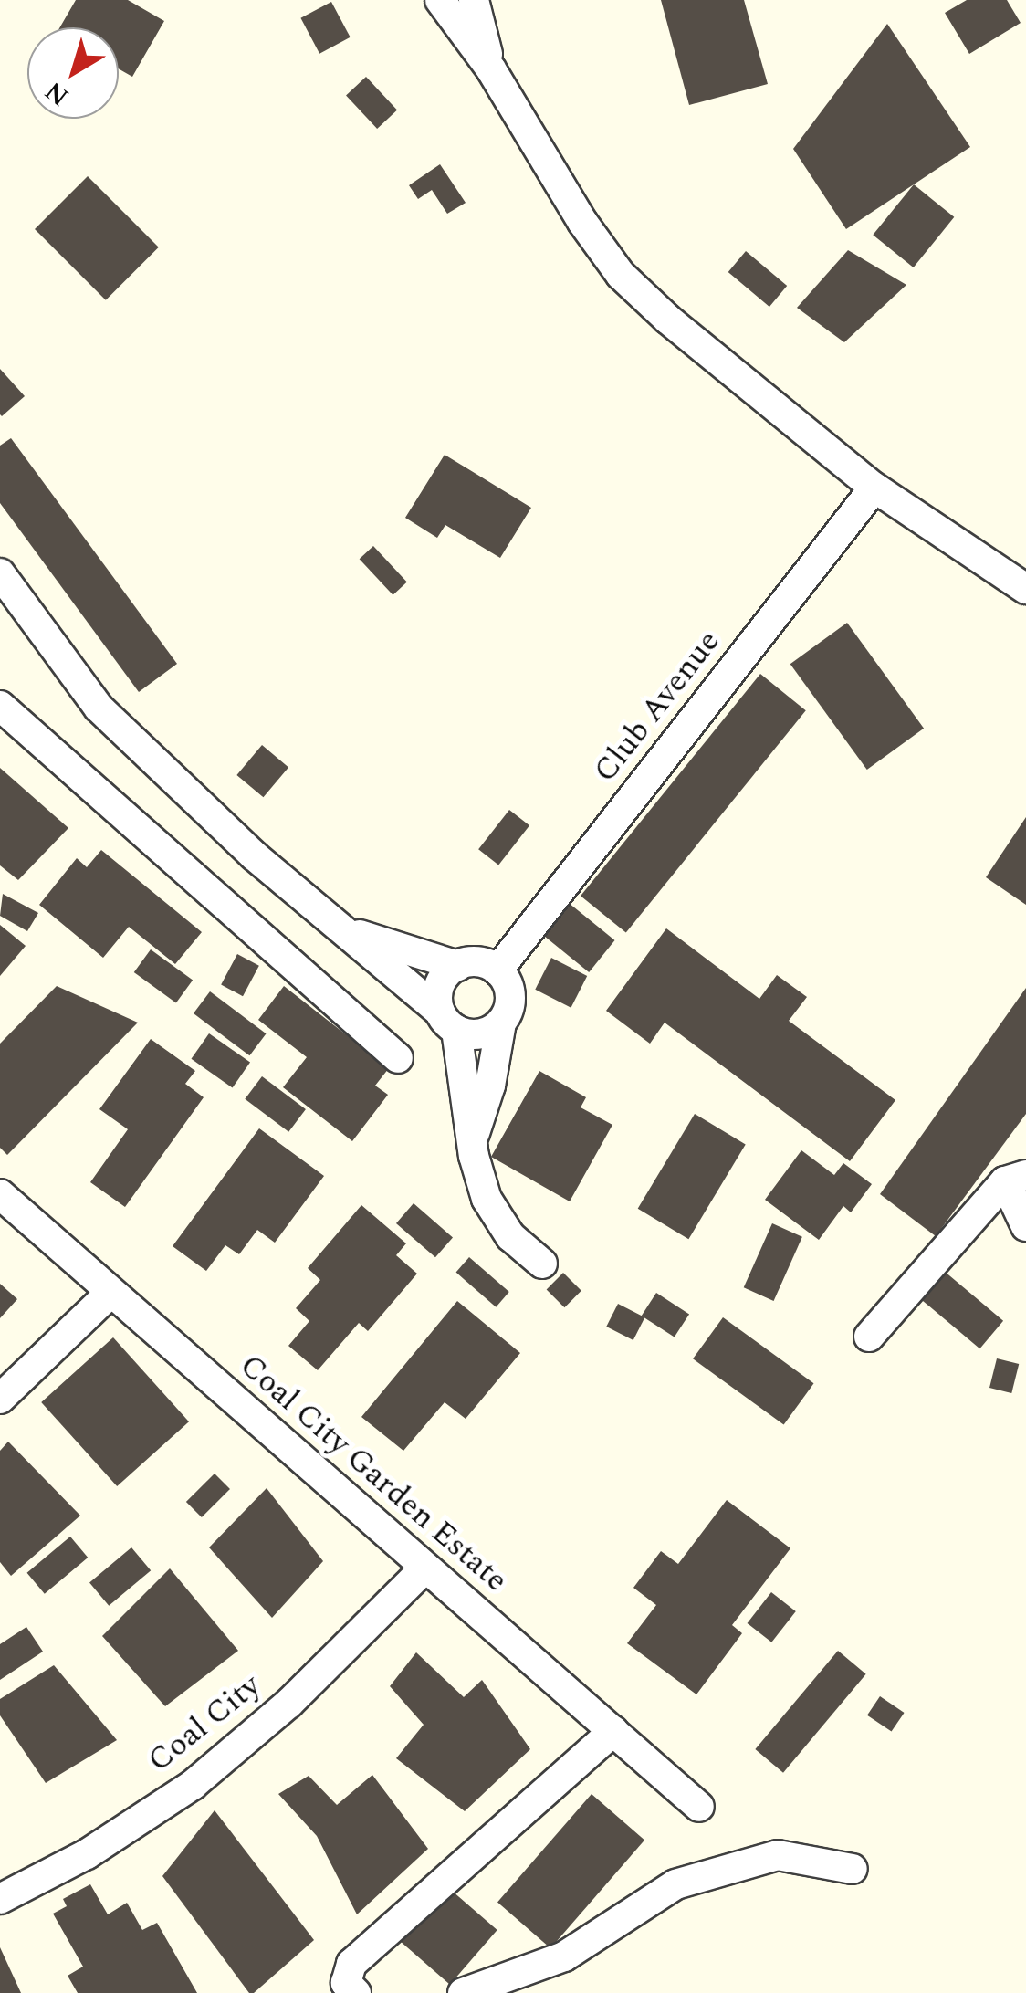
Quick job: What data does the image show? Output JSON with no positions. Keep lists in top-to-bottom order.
{
  "streets": {
    "street": ["Club Avenue", "Coal City Garden Estate", "Coal City"]
  },
  "crossings": [
    ["Coal City Garden Estate", "Coal City"]
  ],
  "north": "bottom left"
}
